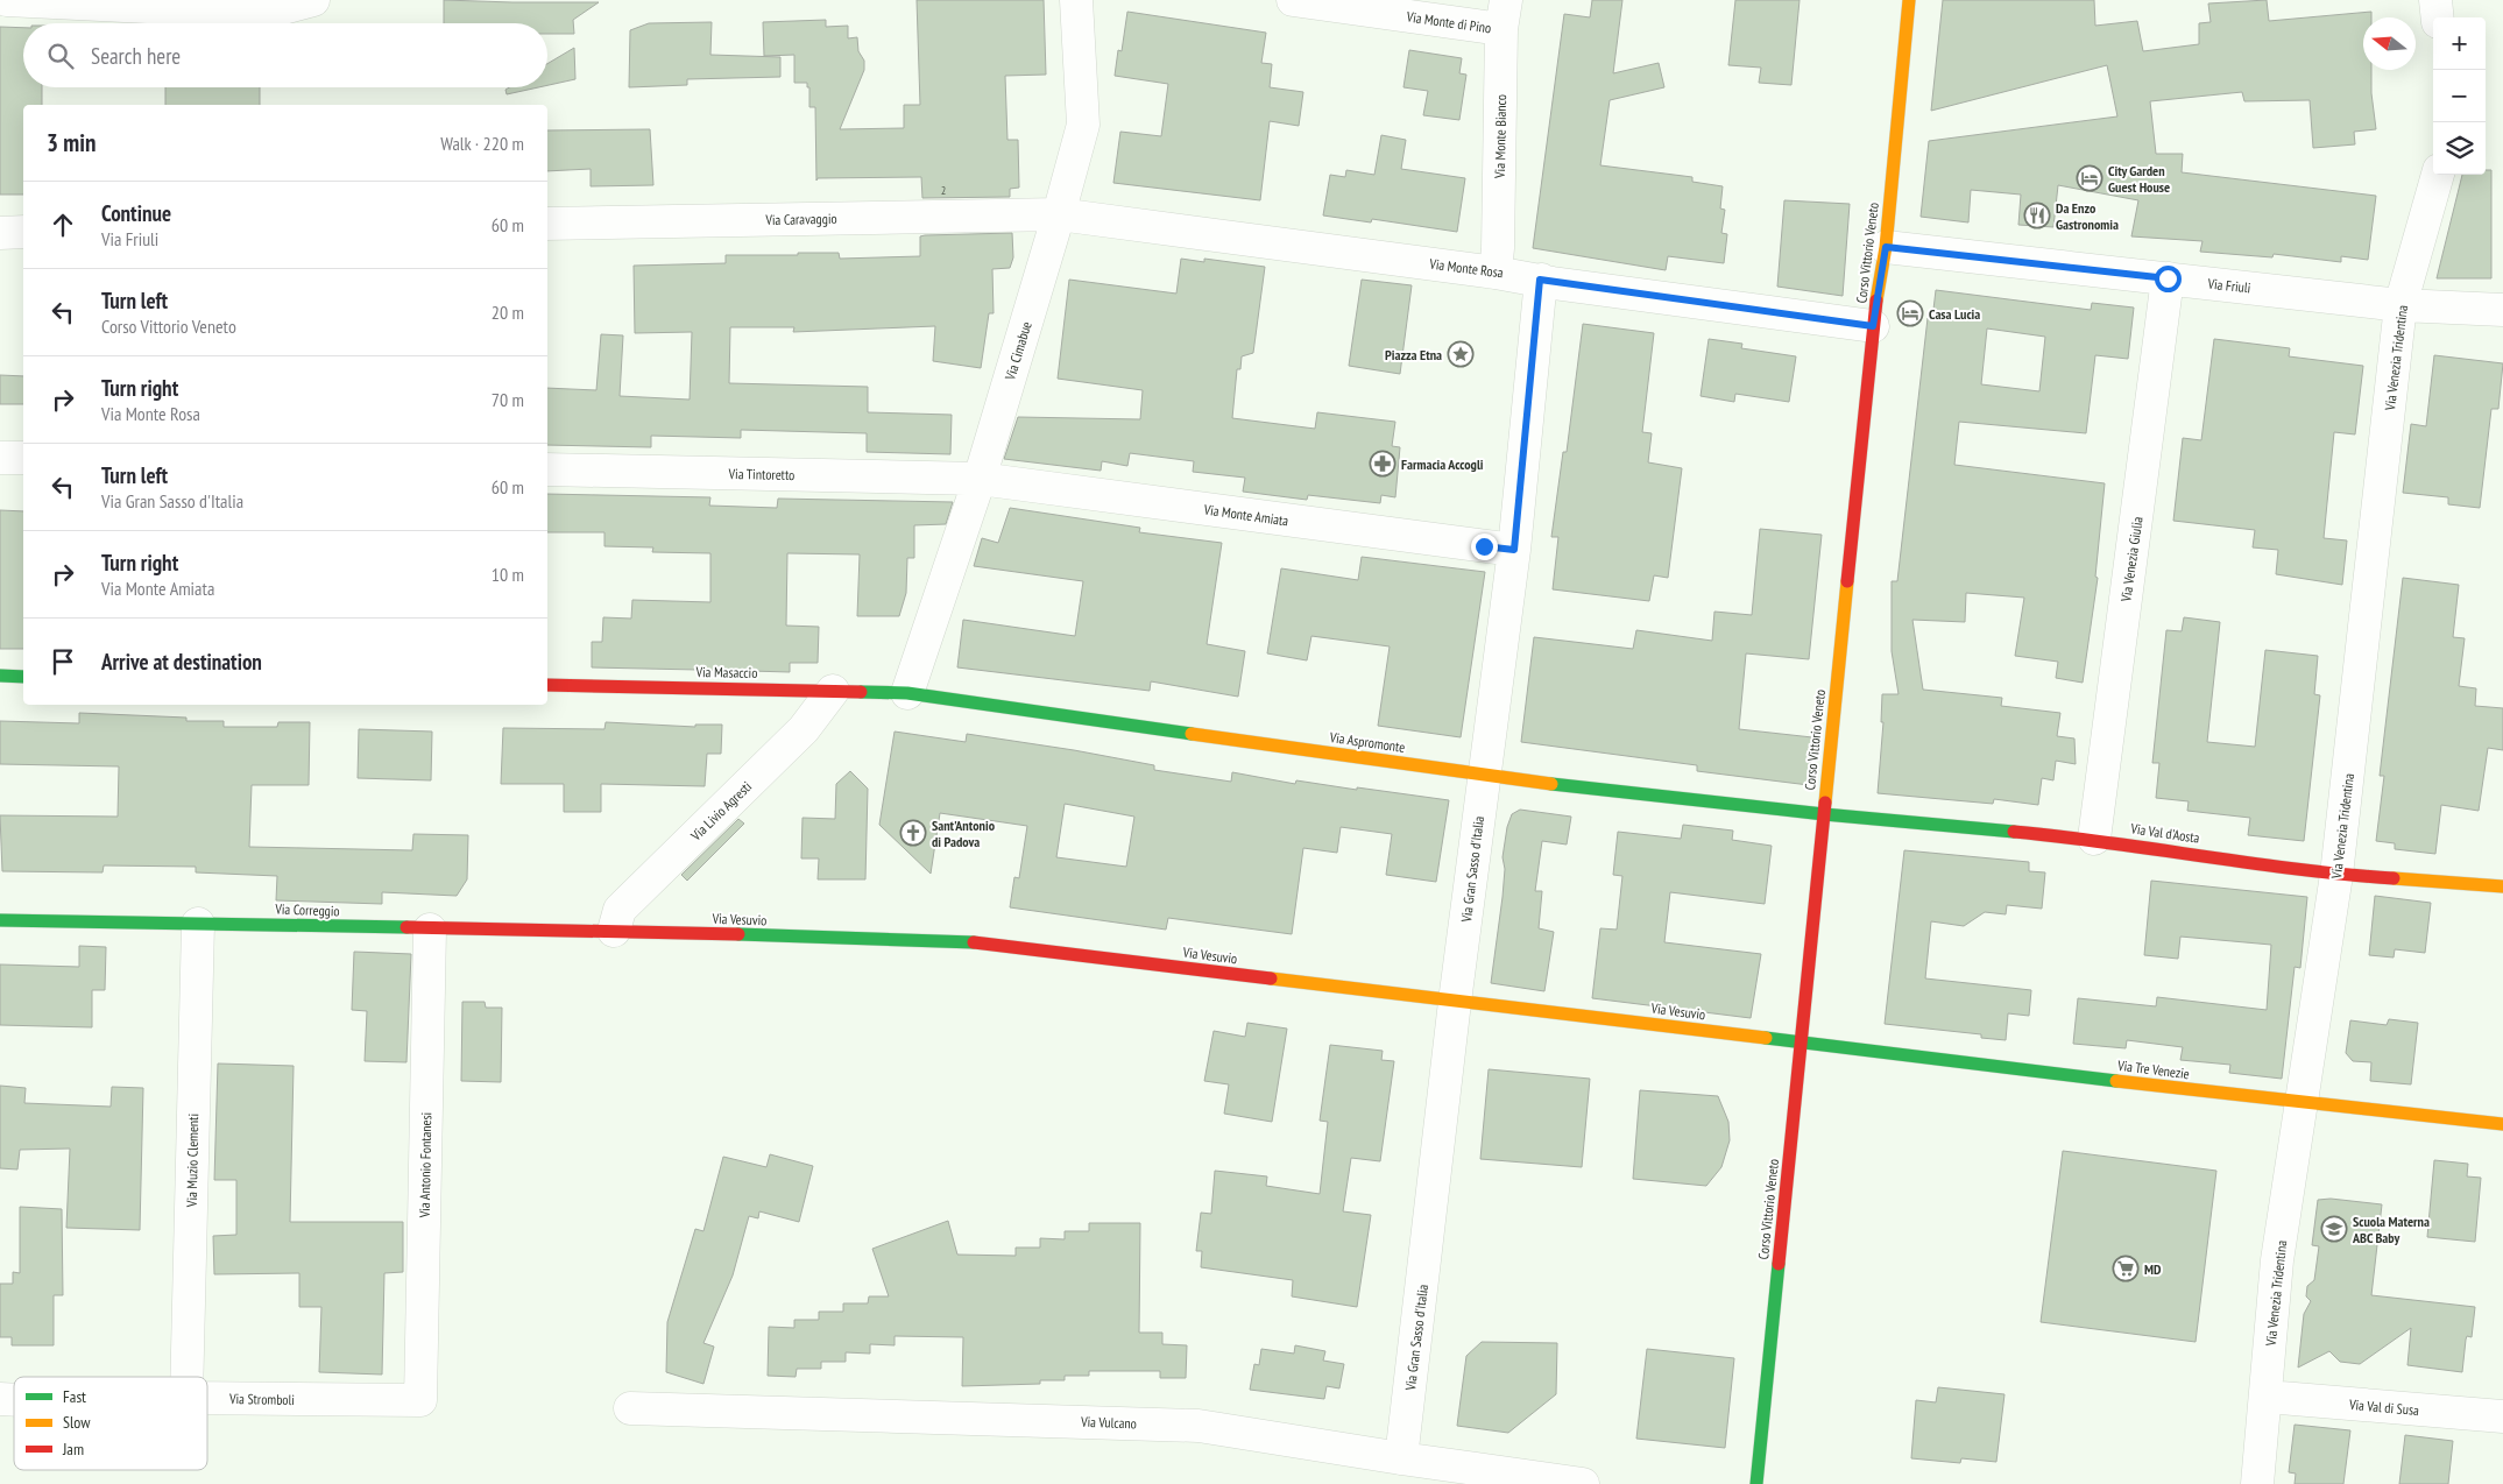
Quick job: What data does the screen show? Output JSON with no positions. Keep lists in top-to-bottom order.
{
  "streets": {
    "street": [
      "Via Monte di Pino",
      "Via Monte Bianco",
      "Via Caravaggio",
      "Corso Vittorio Veneto",
      "Via Monte Rosa",
      "Via Friuli",
      "Via Cimabue",
      "Via Venezia Tridentina",
      "Via Tintoretto",
      "Via Monte Amiata",
      "Via Venezia Giulia",
      "Via Masaccio",
      "Via Aspromonte",
      "Via Livio Agresti",
      "Via Val d'Aosta",
      "Via Gran Sasso d'Italia",
      "Via Correggio",
      "Via Vesuvio",
      "Via Tre Venezie",
      "Via Muzio Clementi",
      "Via Antonio Fontanesi",
      "Via Stromboli",
      "Via Val di Susa",
      "Via Vulcano"
    ]
  },
  "crossings": [
    ["Via Monte di Pino", "Via Monte Bianco"],
    ["Via Monte Bianco", "Via Monte Rosa"],
    ["Via Caravaggio", "Via Monte Rosa"],
    ["Via Caravaggio", "Via Cimabue"],
    ["Corso Vittorio Veneto", "Via Monte Rosa"],
    ["Corso Vittorio Veneto", "Via Friuli"],
    ["Corso Vittorio Veneto", "Via Aspromonte"],
    ["Corso Vittorio Veneto", "Via Val d'Aosta"],
    ["Corso Vittorio Veneto", "Via Vesuvio"],
    ["Corso Vittorio Veneto", "Via Tre Venezie"],
    ["Via Monte Rosa", "Via Cimabue"],
    ["Via Monte Rosa", "Via Gran Sasso d'Italia"],
    ["Via Friuli", "Via Venezia Tridentina"],
    ["Via Friuli", "Via Venezia Giulia"],
    ["Via Cimabue", "Via Tintoretto"],
    ["Via Cimabue", "Via Monte Amiata"],
    ["Via Cimabue", "Via Masaccio"],
    ["Via Cimabue", "Via Aspromonte"],
    ["Via Venezia Tridentina", "Via Val d'Aosta"],
    ["Via Venezia Tridentina", "Via Tre Venezie"],
    ["Via Venezia Tridentina", "Via Val di Susa"],
    ["Via Tintoretto", "Via Monte Amiata"],
    ["Via Monte Amiata", "Via Gran Sasso d'Italia"],
    ["Via Venezia Giulia", "Via Val d'Aosta"],
    ["Via Masaccio", "Via Aspromonte"],
    ["Via Masaccio", "Via Livio Agresti"],
    ["Via Aspromonte", "Via Val d'Aosta"],
    ["Via Aspromonte", "Via Gran Sasso d'Italia"],
    ["Via Livio Agresti", "Via Correggio"],
    ["Via Livio Agresti", "Via Vesuvio"],
    ["Via Gran Sasso d'Italia", "Via Vesuvio"],
    ["Via Gran Sasso d'Italia", "Via Vulcano"],
    ["Via Correggio", "Via Vesuvio"],
    ["Via Correggio", "Via Muzio Clementi"],
    ["Via Correggio", "Via Antonio Fontanesi"],
    ["Via Vesuvio", "Via Tre Venezie"],
    ["Via Antonio Fontanesi", "Via Stromboli"]
  ],
  "places": {
    "hotel": ["City Garden Guest House", "Casa Lucia"],
    "restaurant": ["Da Enzo Gastronomia"],
    "place": ["Piazza Etna"],
    "pharmacy": ["Farmacia Accogli"],
    "church": ["Sant'Antonio di Padova"],
    "school or university": ["Scuola Materna ABC Baby"],
    "supermarket": ["MD"]
  },
  "house_numbers": ["2"],
  "legend": ["Fast", "Slow", "Jam"],
  "north": "left",
  "page": {
    "map_buttons": ["+", "−"],
    "search": "Search here",
    "heading": ["3 min", "Walk · 220 m"],
    "list": [
      ["Continue", "Via Friuli", "60 m"],
      ["Turn left", "Corso Vittorio Veneto", "20 m"],
      ["Turn right", "Via Monte Rosa", "70 m"],
      ["Turn left", "Via Gran Sasso d'Italia", "60 m"],
      ["Turn right", "Via Monte Amiata", "10 m"],
      "Arrive at destination"
    ]
  }
}
